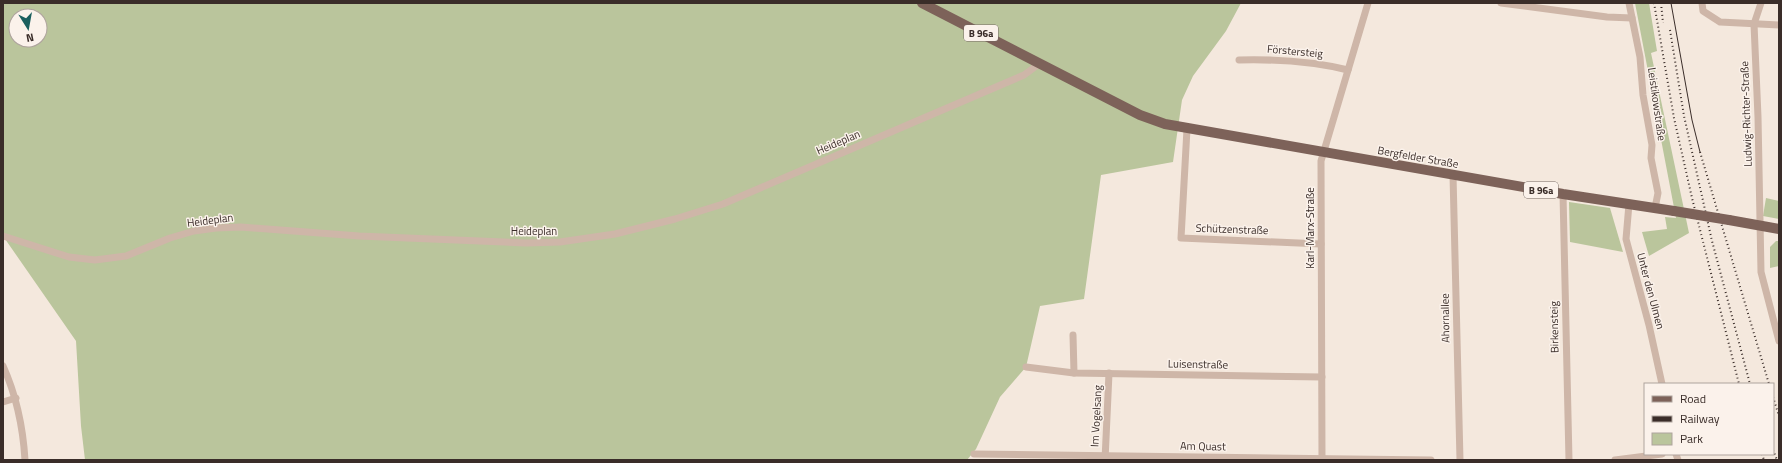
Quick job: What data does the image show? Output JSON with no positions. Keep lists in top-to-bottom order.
{
  "streets": {
    "main road": ["B 96a", "Bergfelder Straße"],
    "street": [
      "Förstersteig",
      "Leistikowstraße",
      "Ludwig-Richter-Straße",
      "Heideplan",
      "Karl-Marx-Straße",
      "Schützenstraße",
      "Unter den Ulmen",
      "Ahornallee",
      "Birkensteig",
      "Luisenstraße",
      "Im Vogelsang",
      "Am Quast"
    ]
  },
  "crossings": [
    ["B 96a", "Ludwig-Richter-Straße"],
    ["B 96a", "Heideplan"],
    ["B 96a", "Bergfelder Straße"],
    ["Förstersteig", "Karl-Marx-Straße"],
    ["Leistikowstraße", "Bergfelder Straße"],
    ["Ludwig-Richter-Straße", "Bergfelder Straße"],
    ["Heideplan", "Bergfelder Straße"],
    ["Bergfelder Straße", "Karl-Marx-Straße"],
    ["Bergfelder Straße", "Schützenstraße"],
    ["Bergfelder Straße", "Unter den Ulmen"],
    ["Bergfelder Straße", "Ahornallee"],
    ["Bergfelder Straße", "Birkensteig"],
    ["Karl-Marx-Straße", "Schützenstraße"],
    ["Karl-Marx-Straße", "Luisenstraße"],
    ["Karl-Marx-Straße", "Am Quast"],
    ["Luisenstraße", "Im Vogelsang"],
    ["Im Vogelsang", "Am Quast"]
  ],
  "legend": ["Road", "Railway", "Park"],
  "north": "bottom"
}
